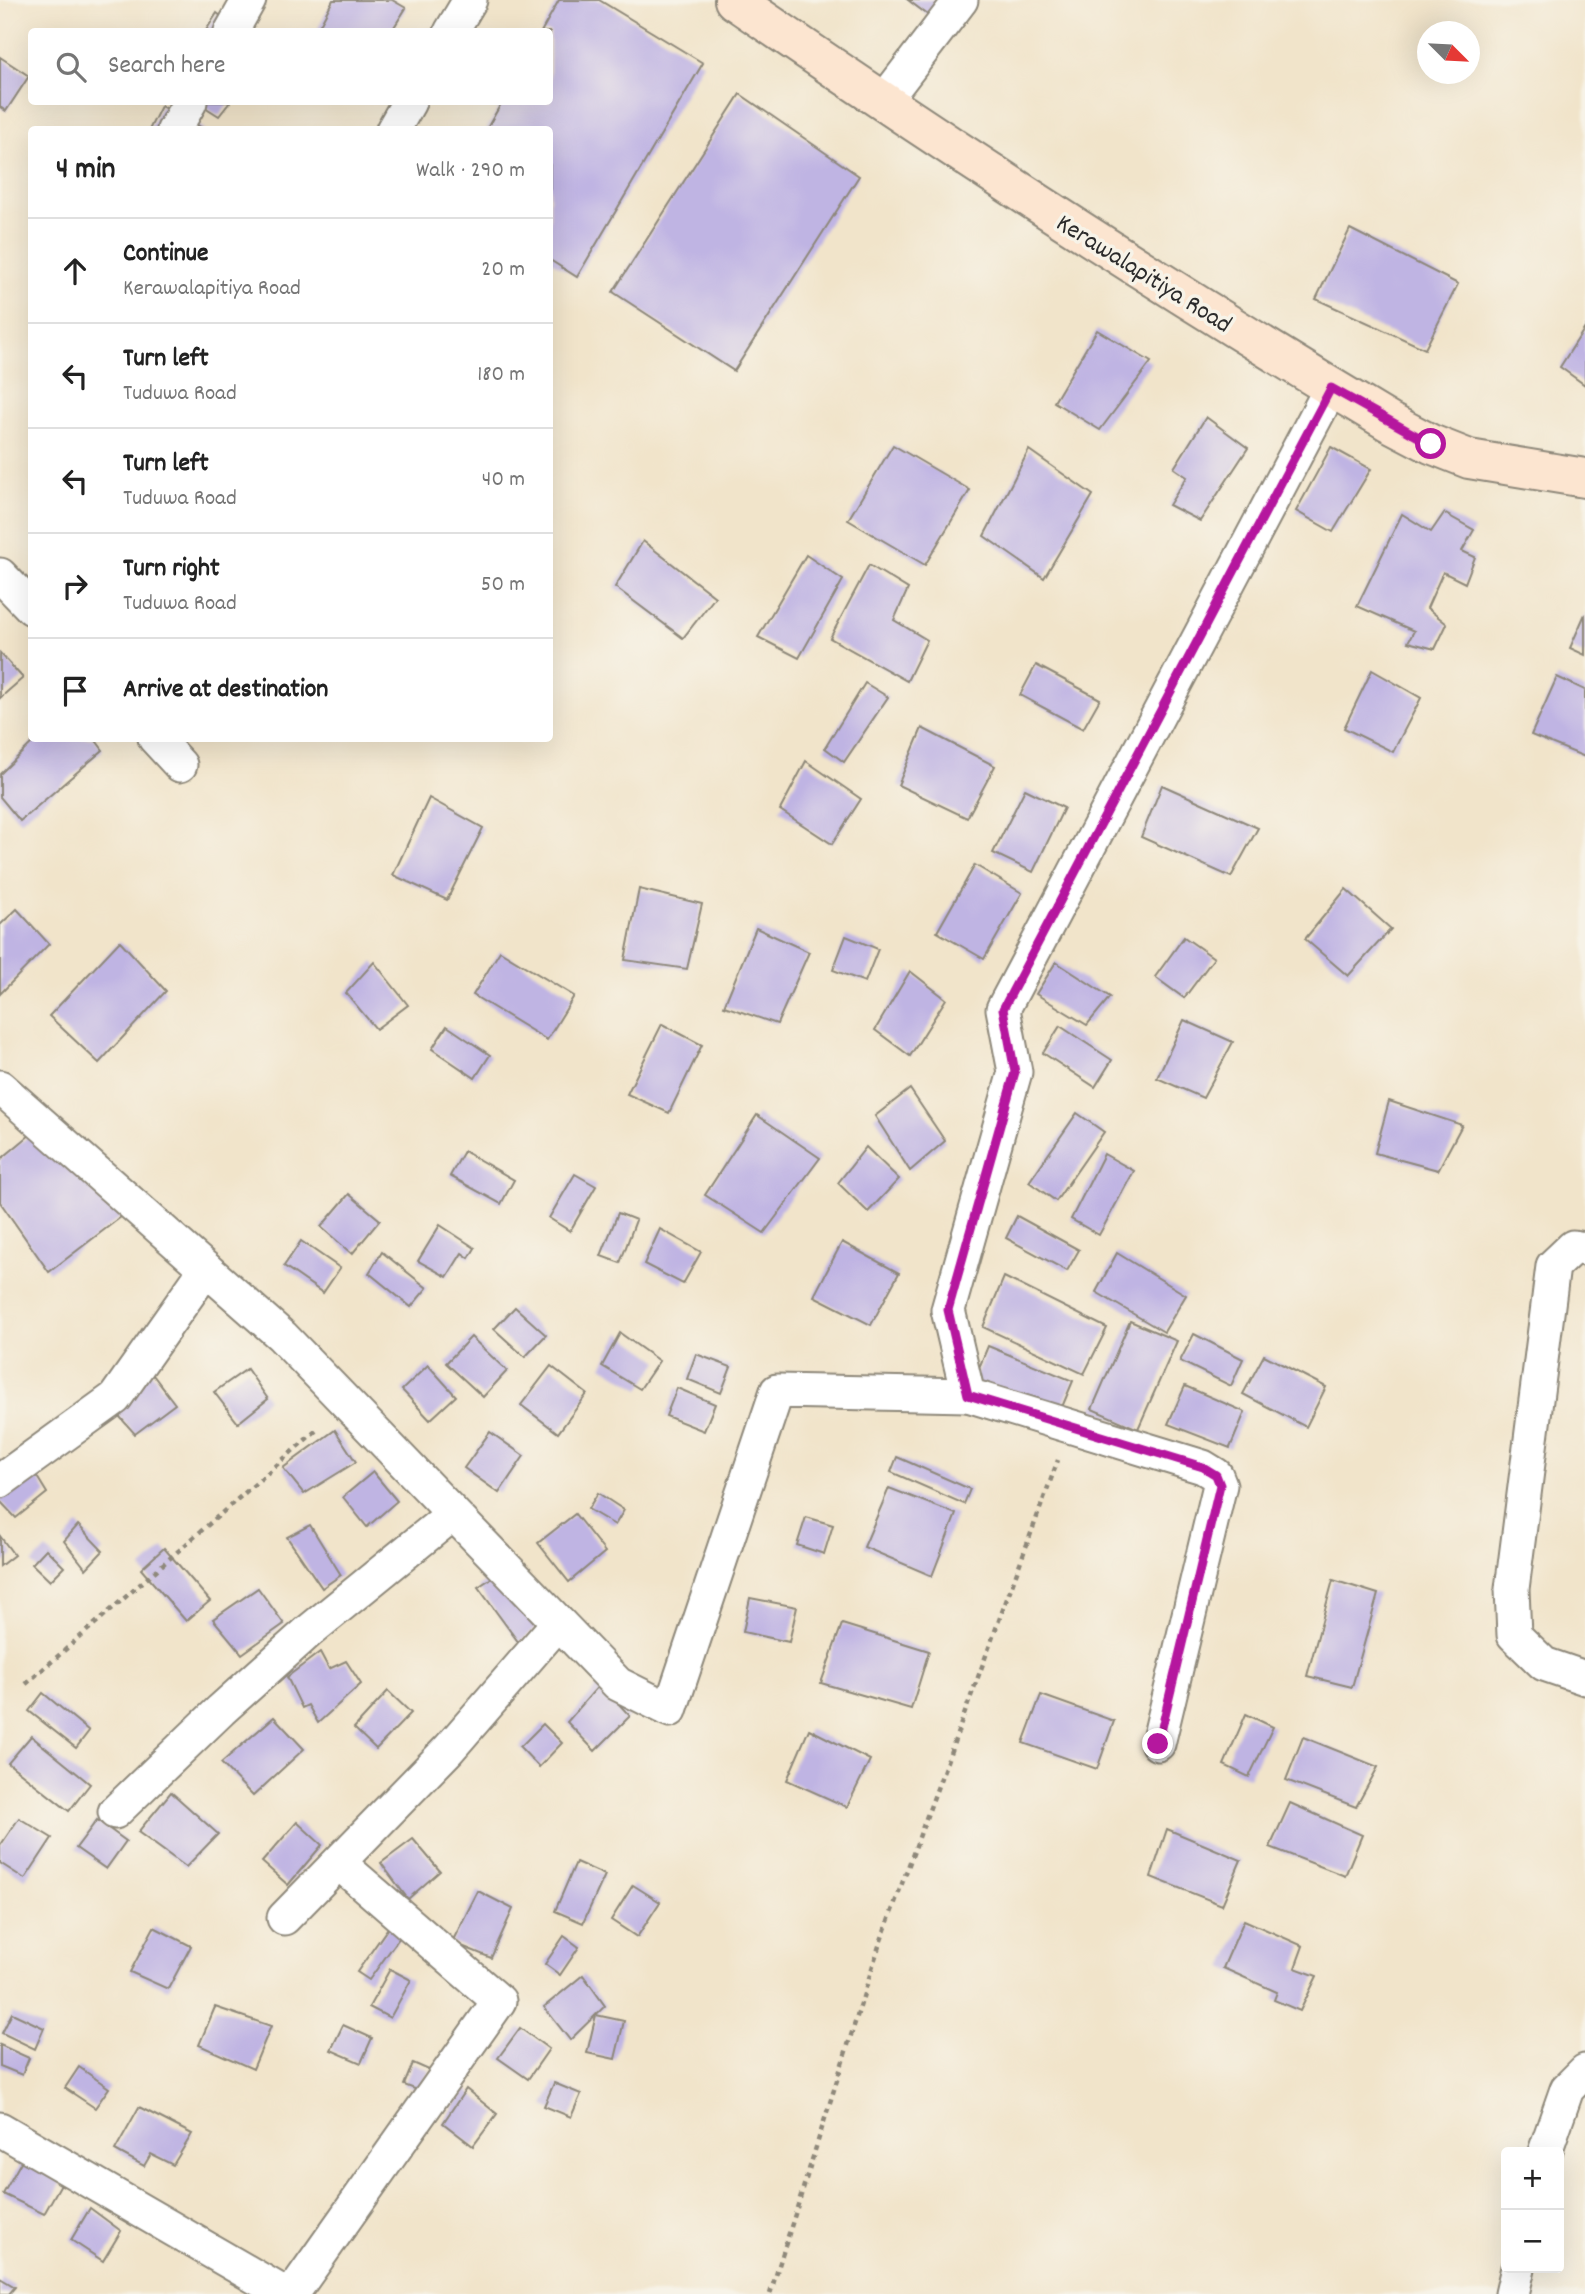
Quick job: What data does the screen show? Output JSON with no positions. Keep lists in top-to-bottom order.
{
  "streets": {
    "street": ["Kerawalapitiya Road"]
  },
  "north": "bottom right",
  "page": {
    "search": "Search here",
    "heading": ["4 min", "Walk · 290 m"],
    "list": [
      ["Continue", "Kerawalapitiya Road", "20 m"],
      ["Turn left", "Tuduwa Road", "180 m"],
      ["Turn left", "Tuduwa Road", "40 m"],
      ["Turn right", "Tuduwa Road", "50 m"],
      "Arrive at destination"
    ],
    "map_buttons": ["+", "−"]
  }
}
